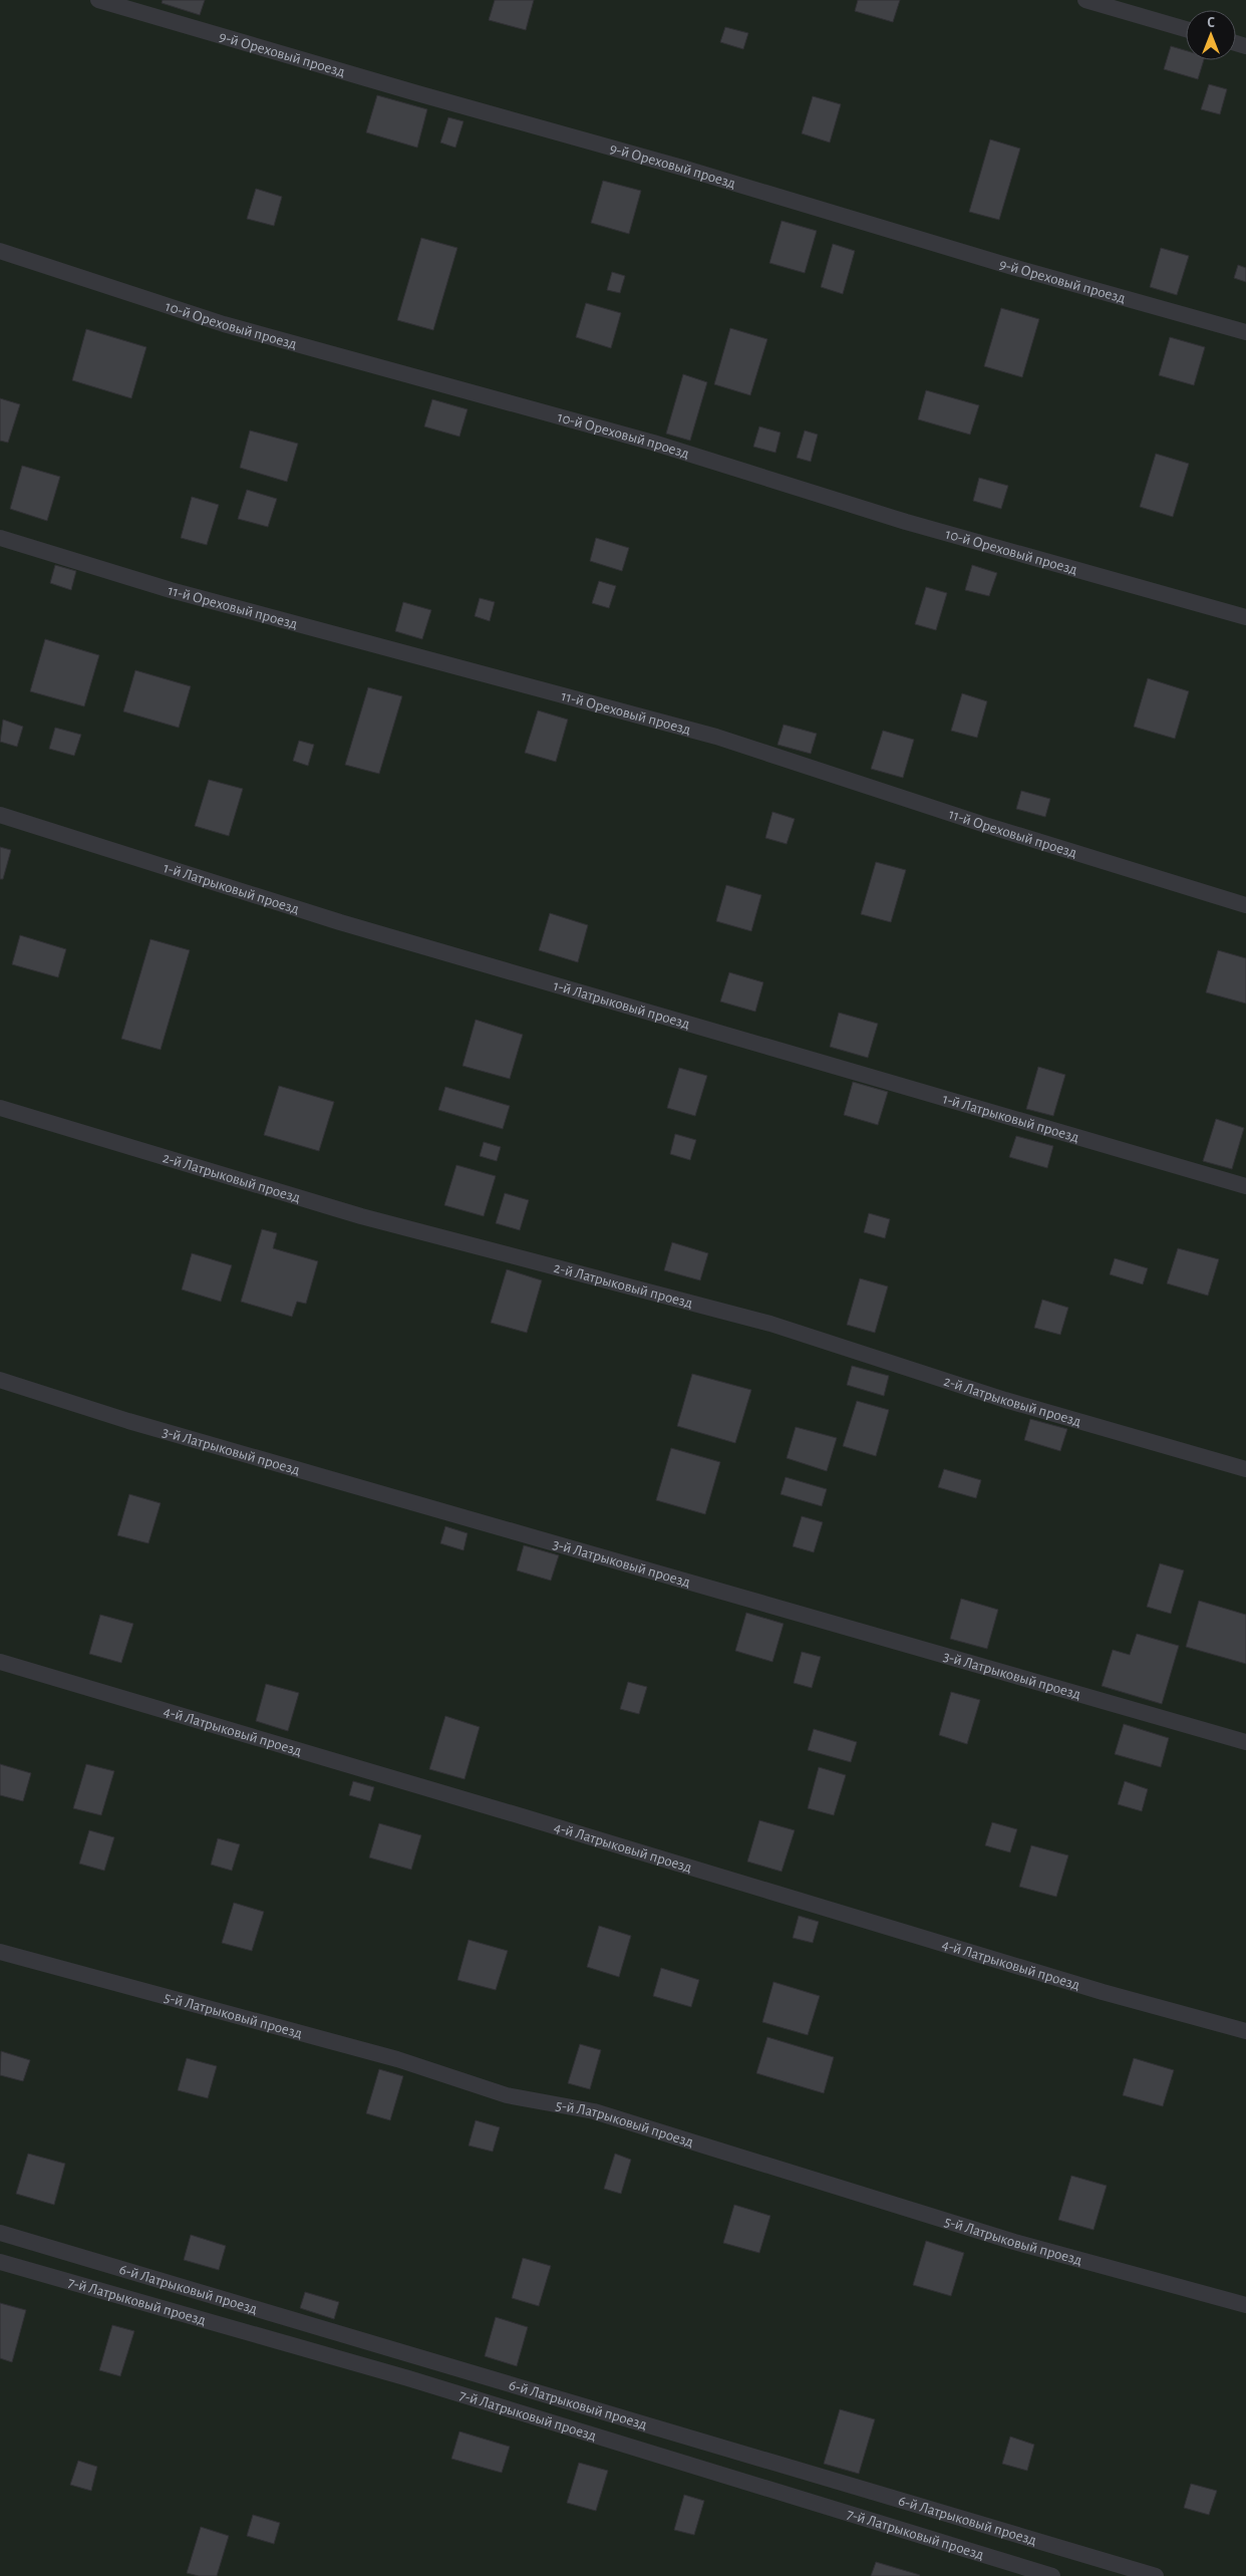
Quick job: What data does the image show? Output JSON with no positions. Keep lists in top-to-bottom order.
{
  "streets": {
    "lane": [
      "9-й Ореховый проезд",
      "10-й Ореховый проезд",
      "11-й Ореховый проезд",
      "1-й Латрыковый проезд",
      "2-й Латрыковый проезд",
      "3-й Латрыковый проезд",
      "4-й Латрыковый проезд",
      "5-й Латрыковый проезд",
      "6-й Латрыковый проезд",
      "7-й Латрыковый проезд"
    ]
  },
  "north": "top"
}
